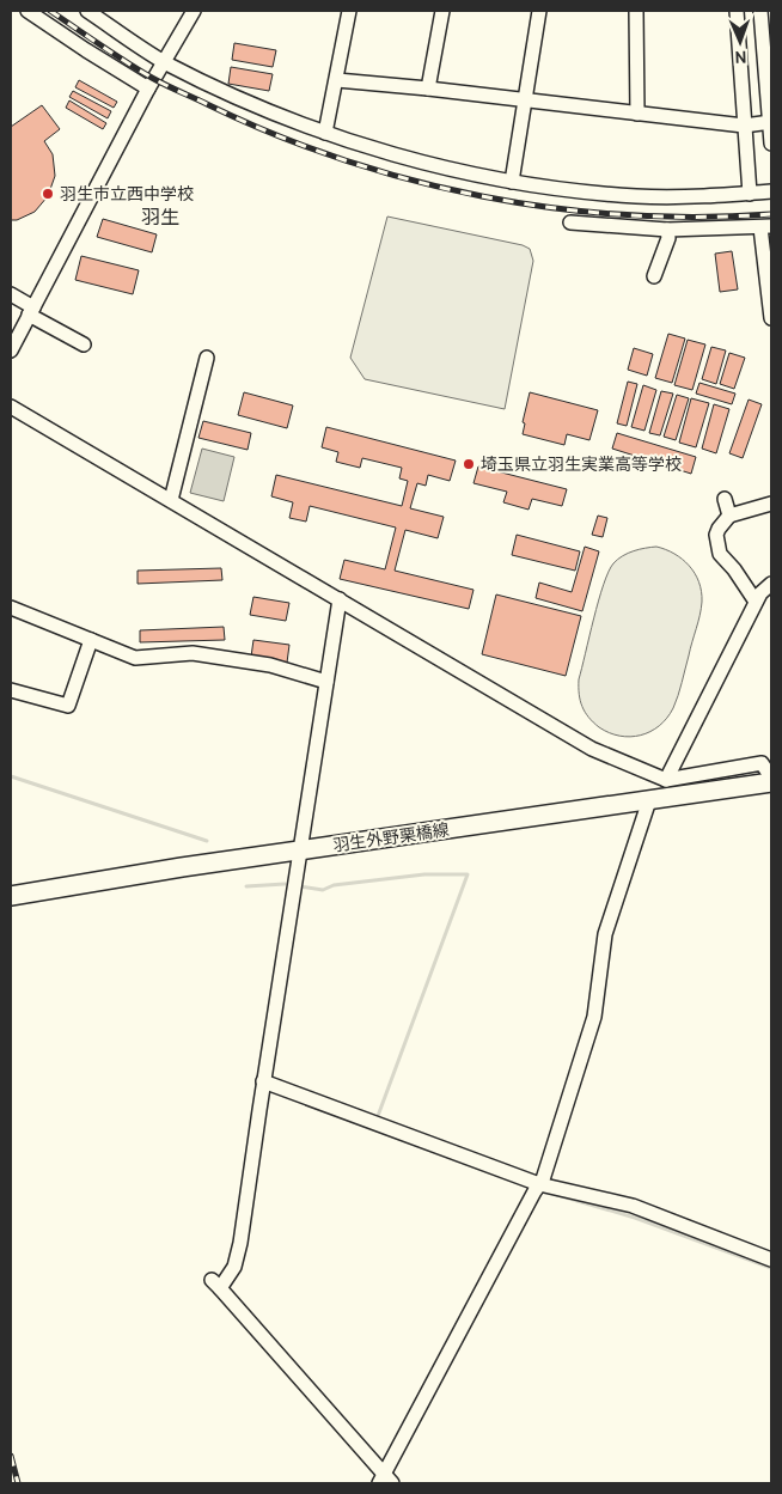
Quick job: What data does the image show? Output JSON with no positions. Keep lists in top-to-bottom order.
{
  "streets": {
    "main road": ["羽生外野栗橋線"]
  },
  "districts": ["羽生"],
  "places": ["羽生市立西中学校", "埼玉県立羽生実業高等学校"],
  "north": "bottom"
}
